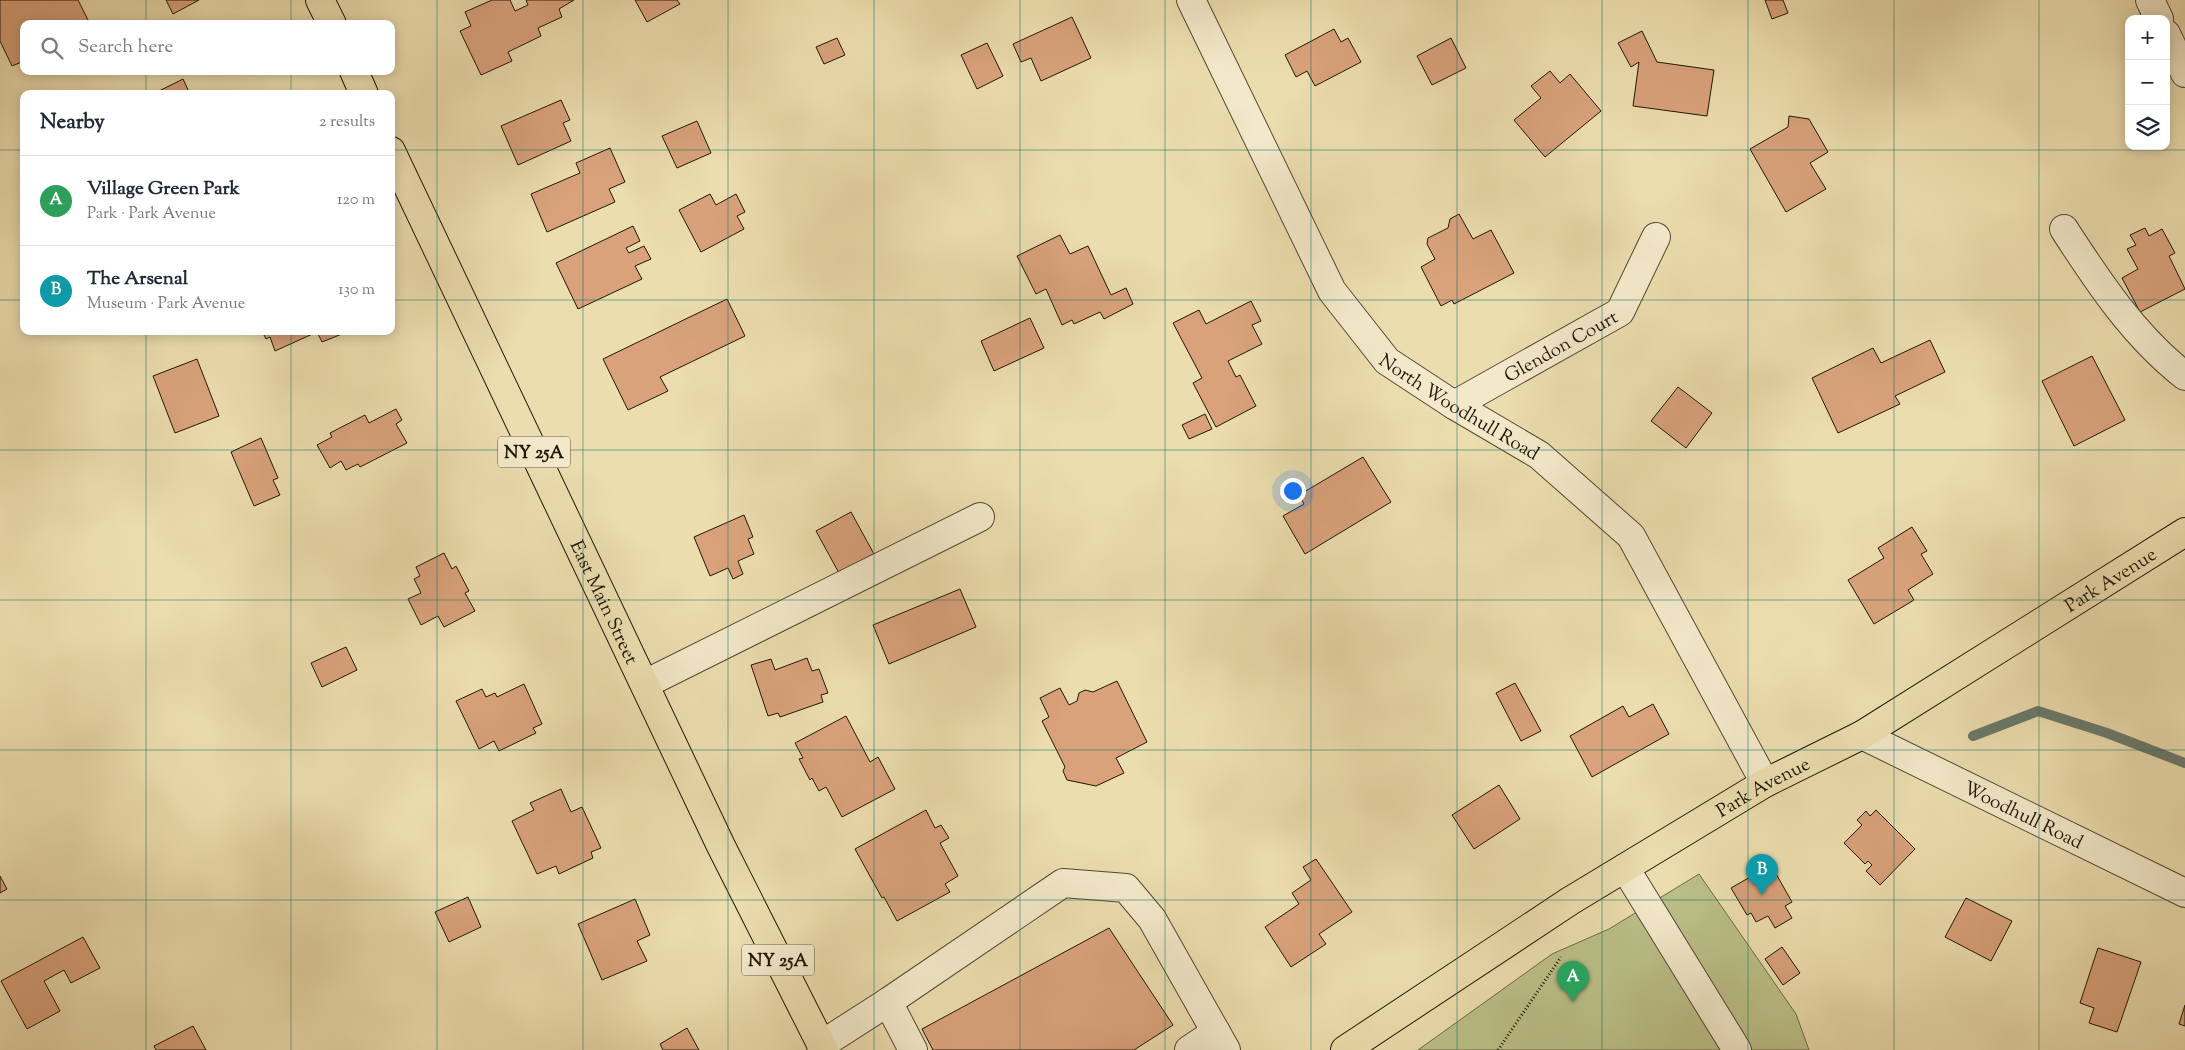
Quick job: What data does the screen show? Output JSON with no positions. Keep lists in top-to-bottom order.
{
  "streets": {
    "main road": ["NY 25A", "Park Avenue", "East Main Street"],
    "street": ["Glendon Court", "North Woodhull Road", "Woodhull Road"]
  },
  "crossings": [
    ["Glendon Court", "North Woodhull Road"],
    ["North Woodhull Road", "Park Avenue"],
    ["Park Avenue", "Woodhull Road"]
  ],
  "page": {
    "map_buttons": ["+", "−"],
    "search": "Search here",
    "heading": ["Nearby", "2 results"],
    "list": [
      {
        "mark": "A",
        "name": "Village Green Park",
        "note": "Park · Park Avenue",
        "value": "120 m"
      },
      {
        "mark": "B",
        "name": "The Arsenal",
        "note": "Museum · Park Avenue",
        "value": "130 m"
      }
    ],
    "pins": ["B", "A"]
  }
}
